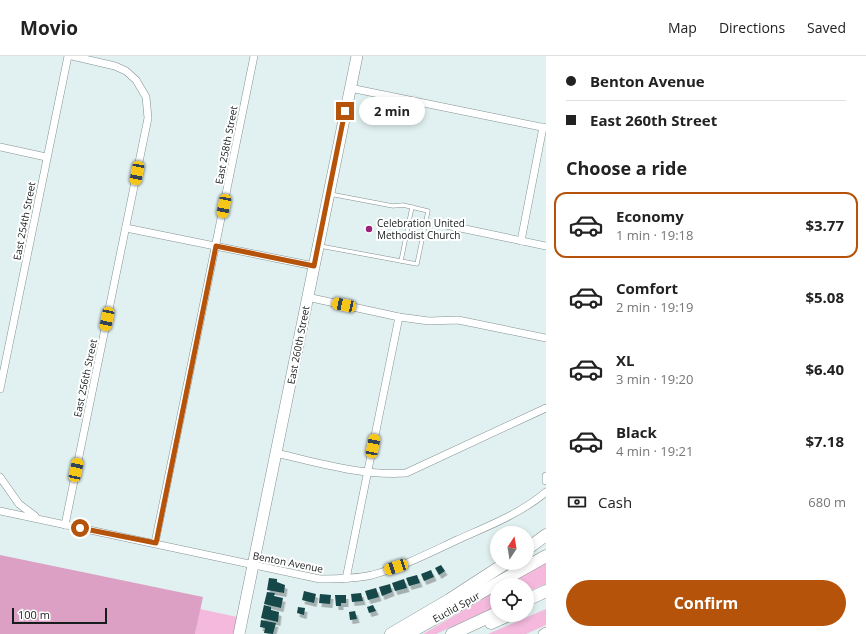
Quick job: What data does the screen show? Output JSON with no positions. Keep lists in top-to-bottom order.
{
  "streets": {
    "highway": ["Euclid Spur"],
    "main road": ["East 260th Street"],
    "street": [
      "East 258th Street",
      "East 254th Street",
      "East 256th Street",
      "Benton Avenue"
    ]
  },
  "crossings": [
    ["East 258th Street", "Benton Avenue"],
    ["East 260th Street", "Benton Avenue"],
    ["East 256th Street", "Benton Avenue"]
  ],
  "places": ["Celebration United Methodist Church"],
  "scale_bar": "100 m",
  "north": "top",
  "page": {
    "header": "Movio",
    "nav": ["Map", "Directions", "Saved"],
    "banner": ["Benton Avenue", "East 260th Street"],
    "bubble": "2 min",
    "heading": "Choose a ride",
    "list": [
      {
        "name": "Economy",
        "note": "1 min · 19:18",
        "value": "$3.77"
      },
      {
        "name": "Comfort",
        "note": "2 min · 19:19",
        "value": "$5.08"
      },
      {
        "name": "XL",
        "note": "3 min · 19:20",
        "value": "$6.40"
      },
      {
        "name": "Black",
        "note": "4 min · 19:21",
        "value": "$7.18"
      }
    ],
    "pay": ["Cash", "680 m"],
    "buttons": "Confirm",
    "scale": "100 m"
  }
}
